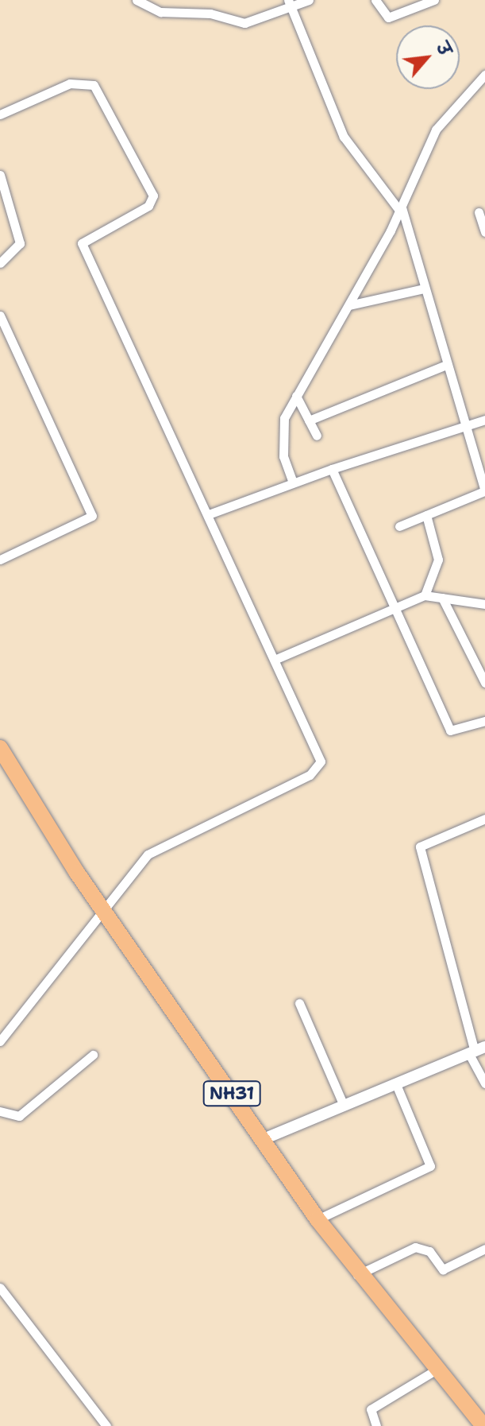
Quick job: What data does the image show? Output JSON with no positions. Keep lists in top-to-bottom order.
{
  "streets": {
    "highway": ["NH31"]
  },
  "north": "top right"
}
